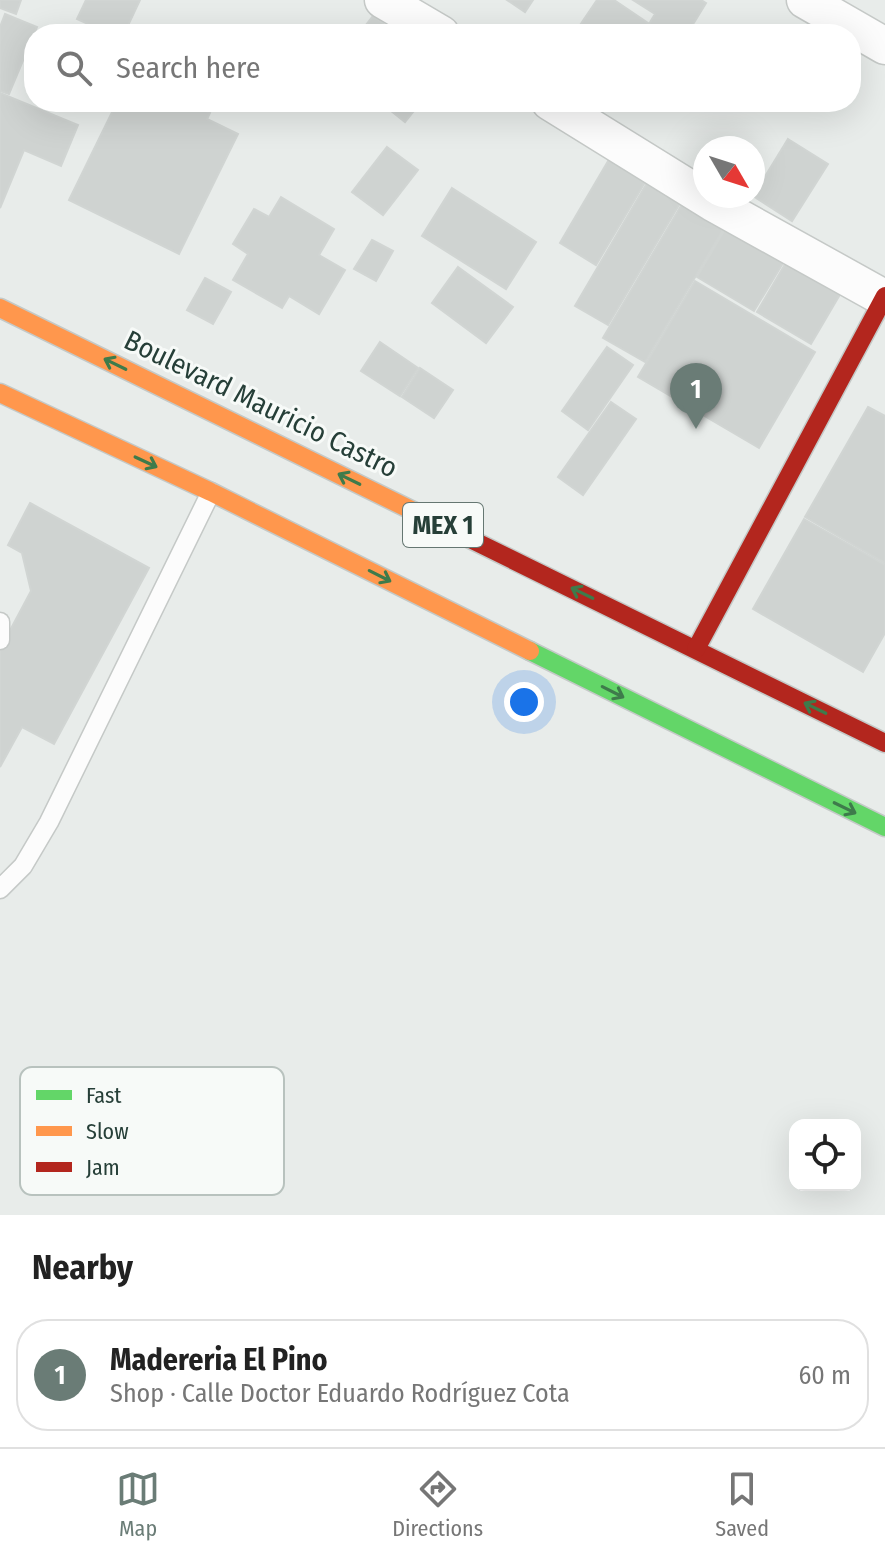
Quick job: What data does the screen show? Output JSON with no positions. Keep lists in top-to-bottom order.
{
  "streets": {
    "main road": ["Boulevard Mauricio Castro", "MEX 1"]
  },
  "legend": ["Fast", "Slow", "Jam"],
  "north": "bottom right",
  "page": {
    "search": "Search here",
    "pins": "1",
    "heading": "Nearby",
    "list": [
      {
        "mark": "1",
        "name": "Madereria El Pino",
        "note": "Shop · Calle Doctor Eduardo Rodríguez Cota",
        "value": "60 m"
      }
    ],
    "nav": ["Map", "Directions", "Saved"]
  }
}
